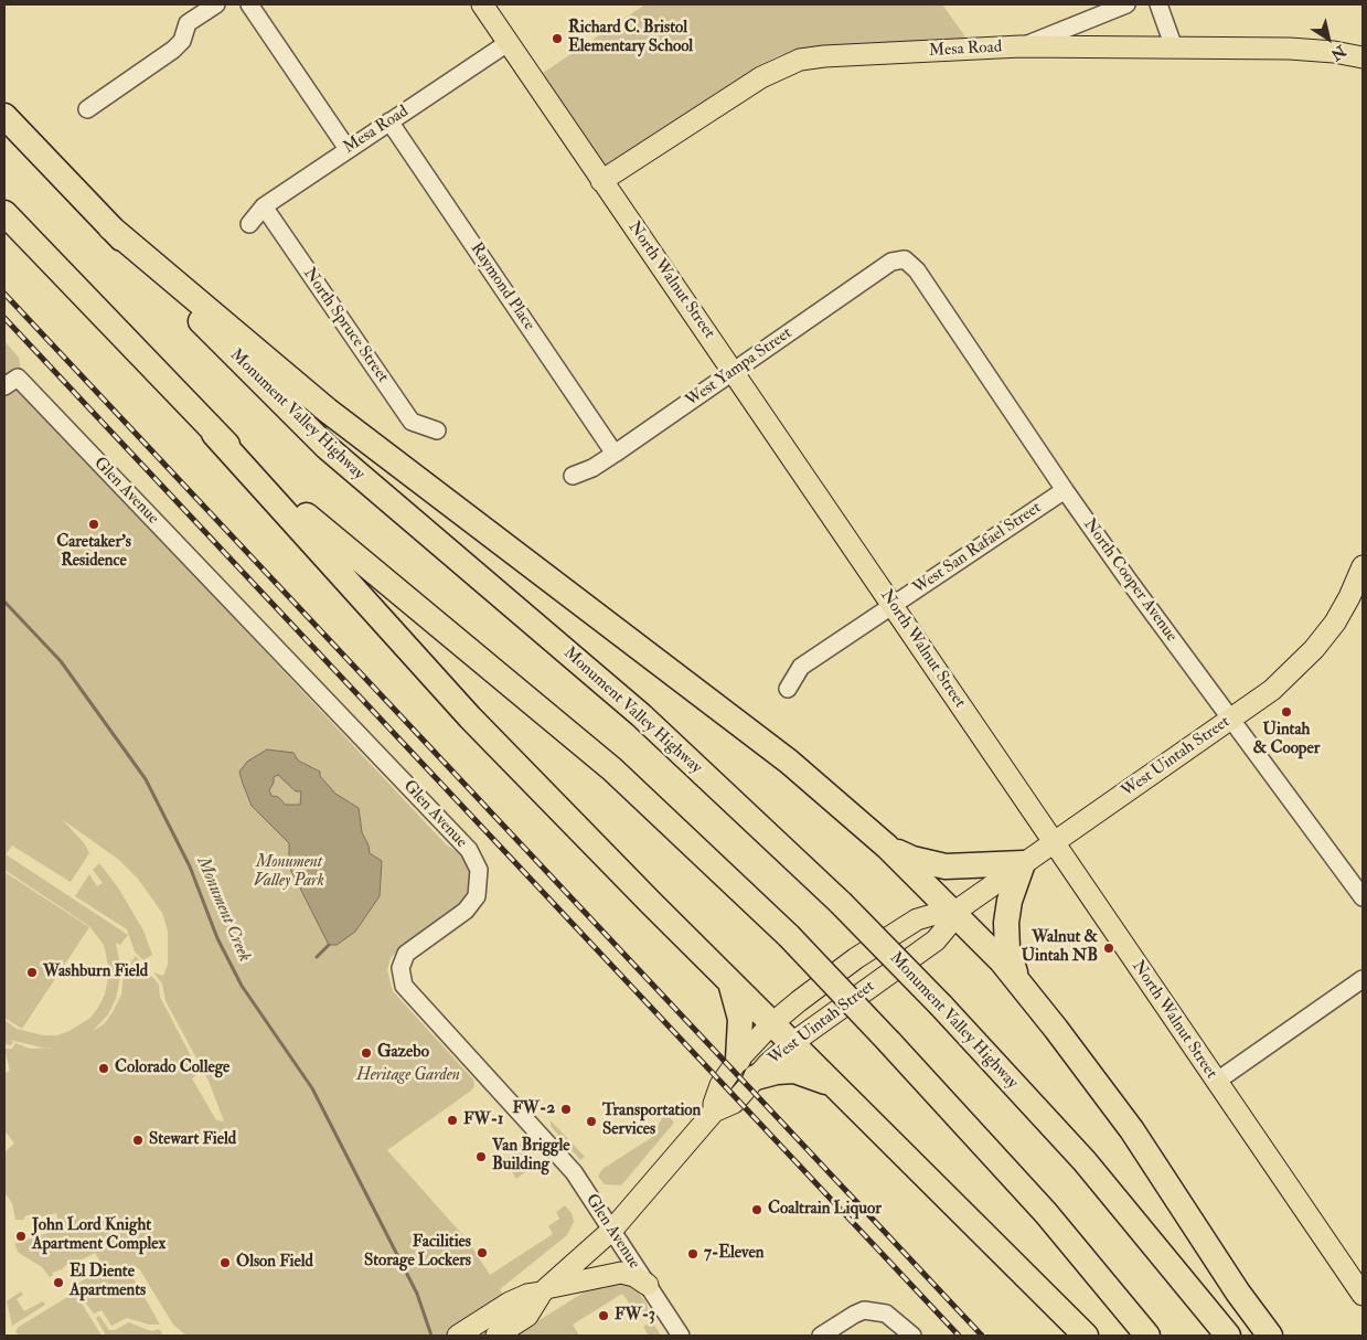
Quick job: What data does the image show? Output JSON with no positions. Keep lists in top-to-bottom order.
{
  "streets": {
    "highway": ["Monument Valley Highway"],
    "main road": ["Mesa Road", "North Walnut Street", "West Uintah Street"],
    "street": [
      "Raymond Place",
      "North Spruce Street",
      "West Yampa Street",
      "Glen Avenue",
      "West San Rafael Street",
      "North Cooper Avenue"
    ]
  },
  "crossings": [
    ["Mesa Road", "North Walnut Street"],
    ["Mesa Road", "Raymond Place"],
    ["Mesa Road", "North Spruce Street"],
    ["North Walnut Street", "West Yampa Street"],
    ["North Walnut Street", "West San Rafael Street"],
    ["North Walnut Street", "West Uintah Street"],
    ["Raymond Place", "West Yampa Street"],
    ["West Yampa Street", "North Cooper Avenue"],
    ["Glen Avenue", "West Uintah Street"],
    ["West San Rafael Street", "North Cooper Avenue"],
    ["North Cooper Avenue", "West Uintah Street"]
  ],
  "water": ["Monument Creek"],
  "parks": ["Monument Valley Park", "Heritage Garden"],
  "places": [
    "Richard C. Bristol Elementary School",
    "Caretaker's Residence",
    "Uintah & Cooper",
    "Walnut & Uintah NB",
    "Washburn Field",
    "Gazebo",
    "Colorado College",
    "FW-2",
    "FW-1",
    "Transportation Services",
    "Stewart Field",
    "Van Briggle Building",
    "Coaltrain Liquor",
    "John Lord Knight Apartment Complex",
    "Facilities Storage Lockers",
    "7-Eleven",
    "Olson Field",
    "El Diente Apartments",
    "FW-3"
  ],
  "north": "bottom right"
}
